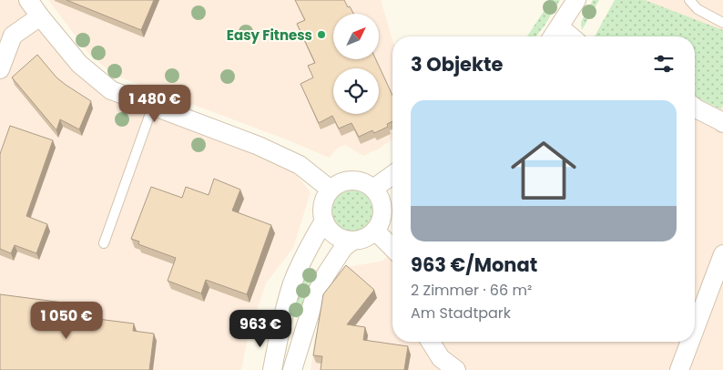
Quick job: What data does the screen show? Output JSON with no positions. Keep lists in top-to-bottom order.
{
  "places": ["Easy Fitness"],
  "north": "top right",
  "page": {
    "heading": "3 Objekte",
    "price": ["1 480 €", "1 050 €", "963 €"],
    "list": [
      {
        "name": "963 €/Monat",
        "note": "2 Zimmer · 66 m² · Am Stadtpark"
      }
    ]
  }
}
